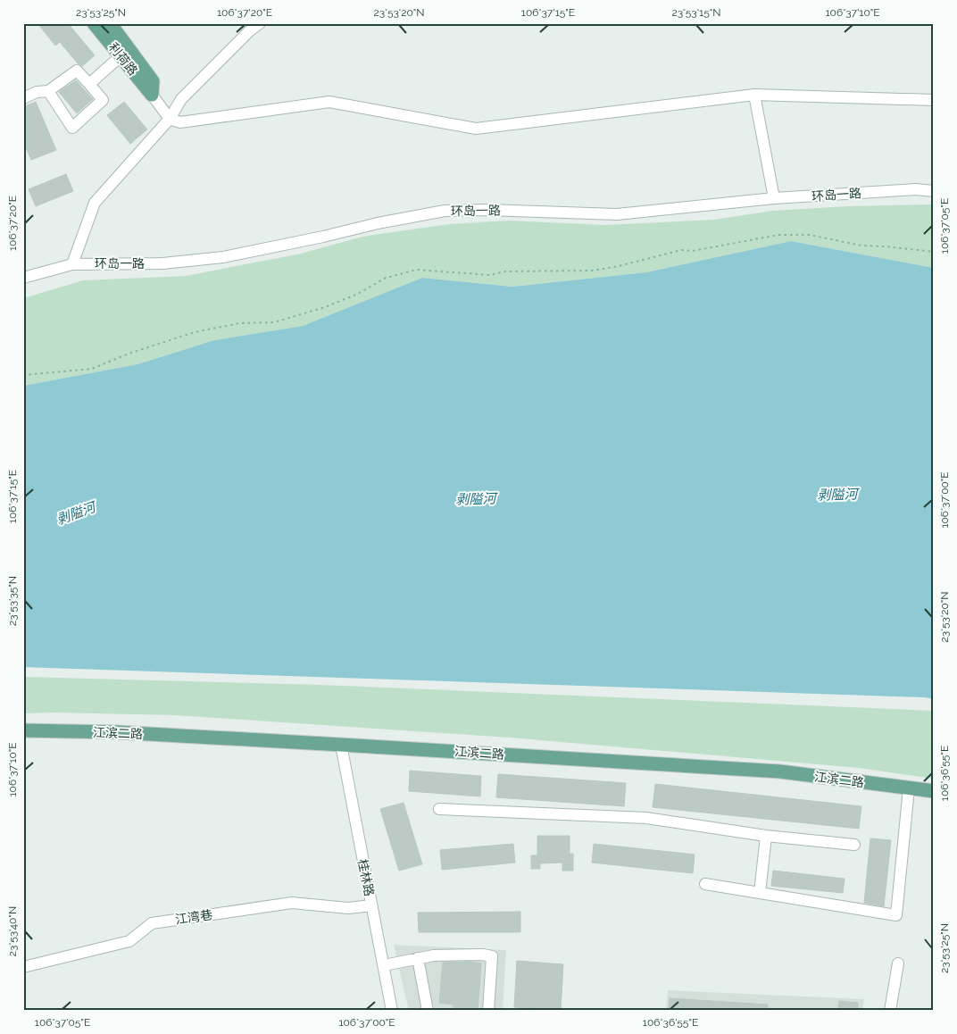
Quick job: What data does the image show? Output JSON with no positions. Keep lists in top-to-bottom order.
{
  "streets": {
    "main road": ["利荷路", "江滨二路"],
    "street": ["环岛一路", "桂林路", "江湾巷"]
  },
  "crossings": [
    ["江滨二路", "桂林路"],
    ["桂林路", "江湾巷"]
  ],
  "water": ["剥隘河"],
  "coordinates": [
    "23°53'25\"N",
    "106°37'20\"E",
    "23°53'20\"N",
    "106°37'15\"E",
    "23°53'15\"N",
    "106°37'10\"E",
    "106°37'05\"E",
    "106°37'00\"E",
    "23°53'35\"N",
    "106°36'55\"E",
    "23°53'40\"N"
  ]
}
